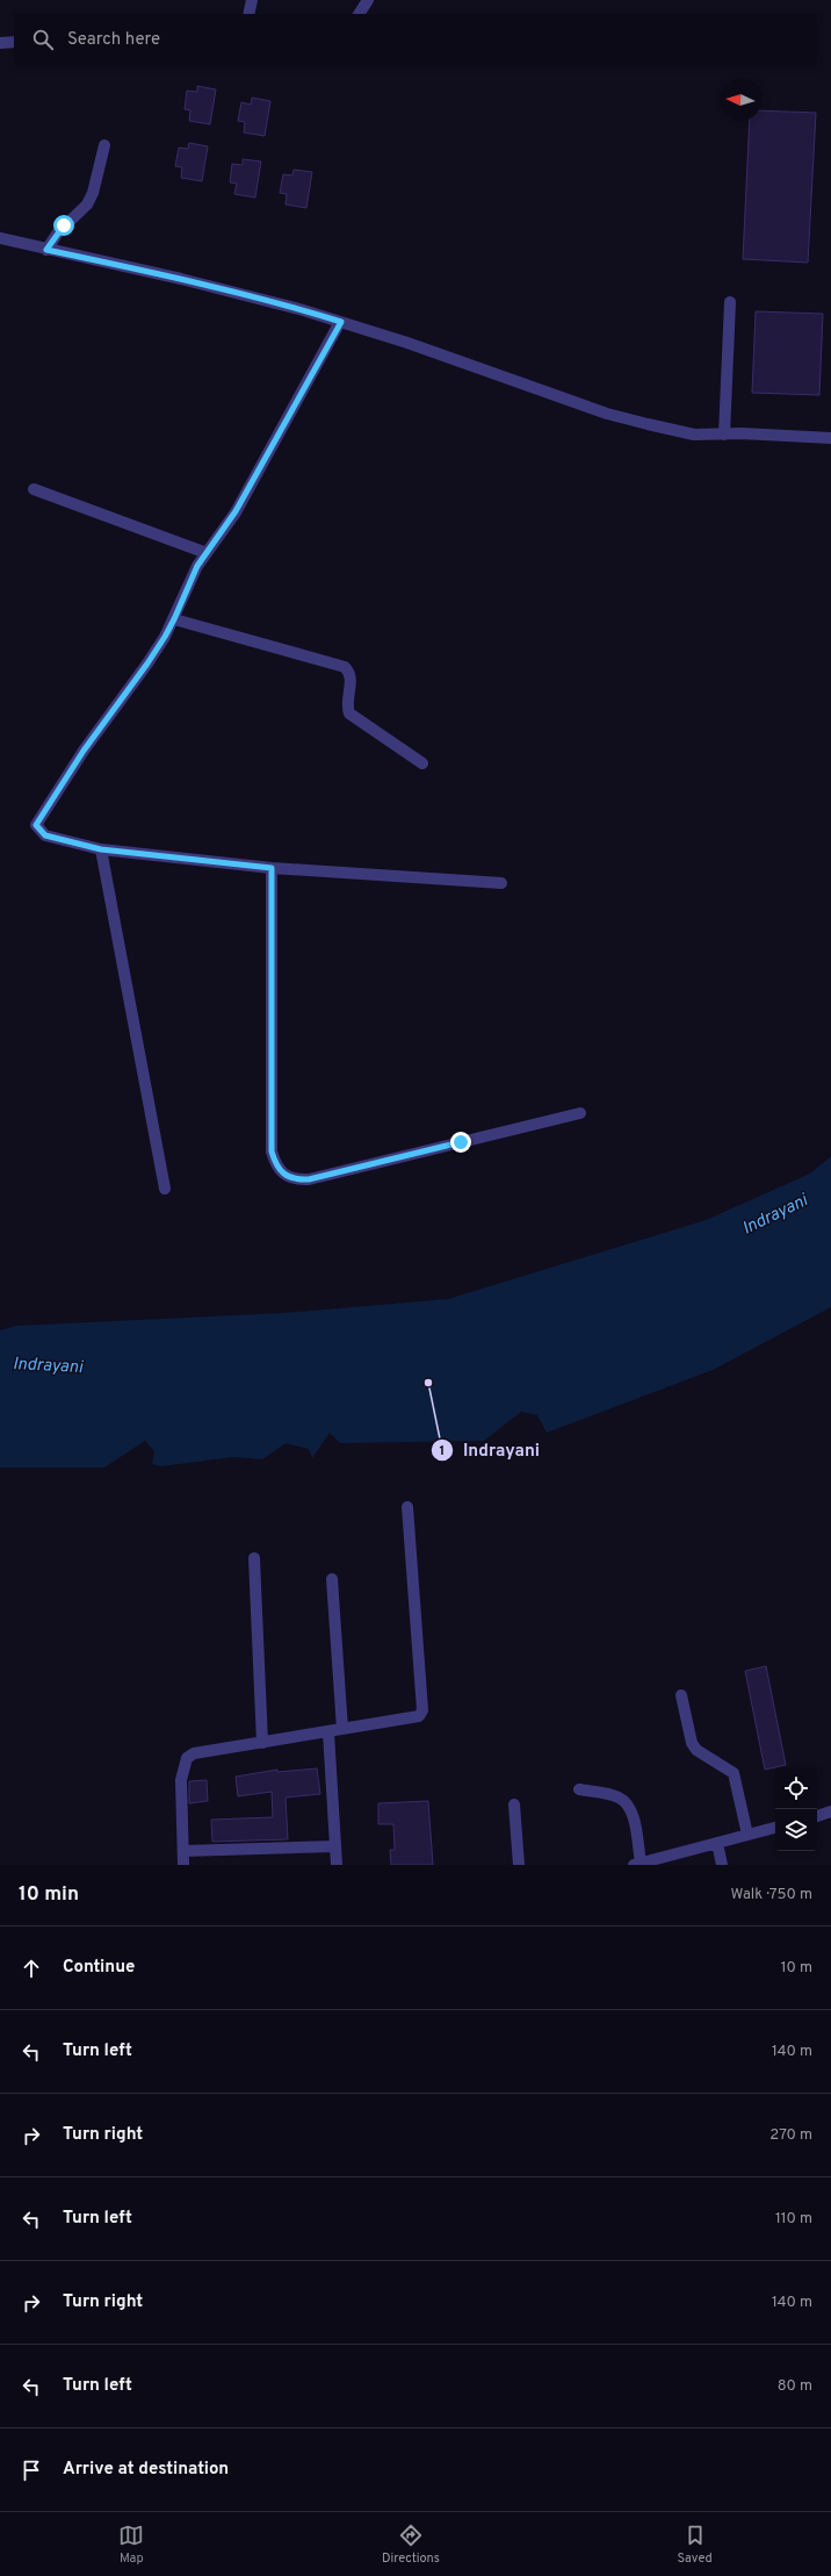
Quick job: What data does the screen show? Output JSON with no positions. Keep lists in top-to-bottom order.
{
  "water": ["Indrayani"],
  "places": ["Indrayani"],
  "north": "left",
  "page": {
    "search": "Search here",
    "heading": ["10 min", "Walk · 750 m"],
    "list": [
      ["Continue", "10 m"],
      ["Turn left", "140 m"],
      ["Turn right", "270 m"],
      ["Turn left", "110 m"],
      ["Turn right", "140 m"],
      ["Turn left", "80 m"],
      "Arrive at destination"
    ],
    "nav": ["Map", "Directions", "Saved"]
  }
}
